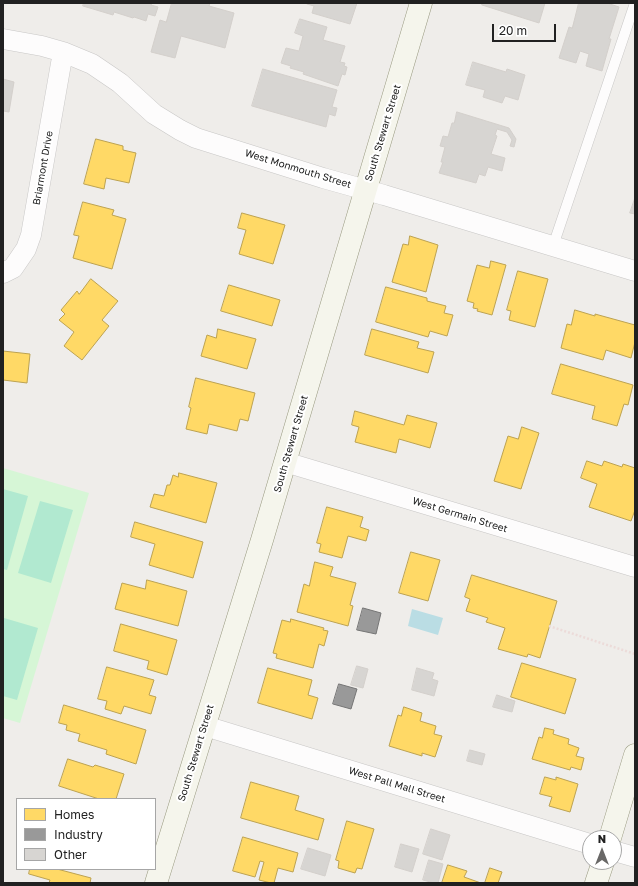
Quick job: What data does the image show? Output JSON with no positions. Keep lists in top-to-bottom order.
{
  "streets": {
    "street": [
      "South Stewart Street",
      "Briarmont Drive",
      "West Monmouth Street",
      "West Germain Street",
      "West Pall Mall Street"
    ]
  },
  "crossings": [
    ["South Stewart Street", "West Monmouth Street"],
    ["South Stewart Street", "West Germain Street"],
    ["South Stewart Street", "West Pall Mall Street"],
    ["Briarmont Drive", "West Monmouth Street"]
  ],
  "legend": ["Homes", "Industry", "Other"],
  "scale_bar": "20 m",
  "north": "top"
}
